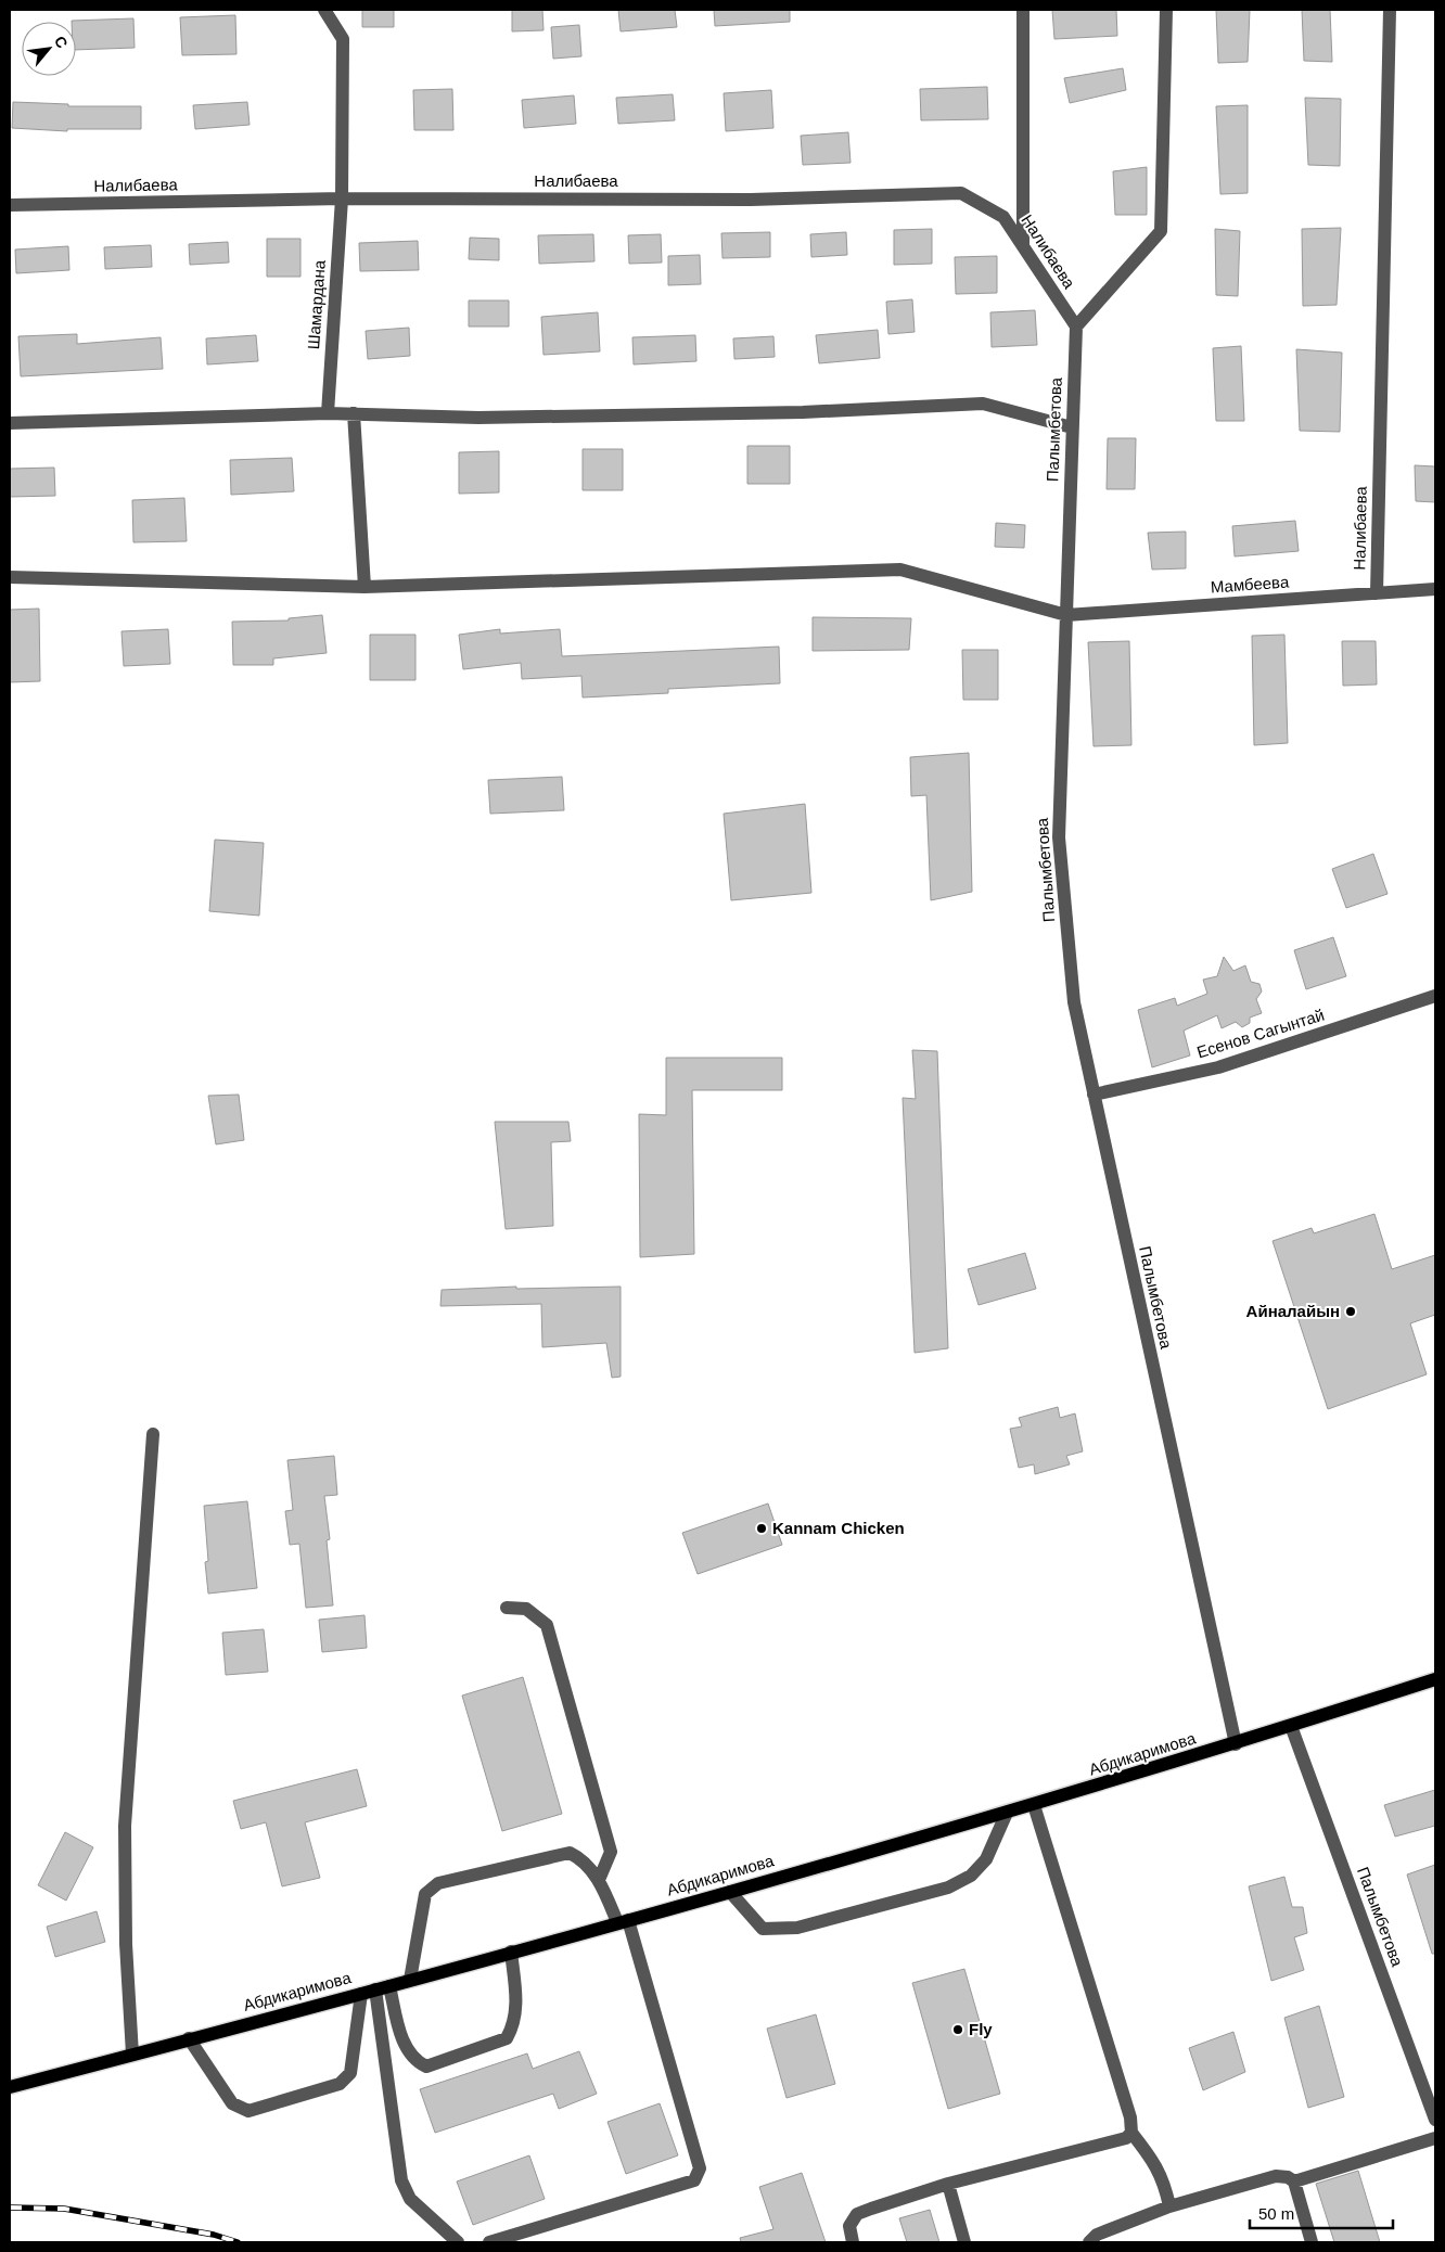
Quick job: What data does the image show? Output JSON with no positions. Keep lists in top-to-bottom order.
{
  "streets": {
    "main road": ["Абдикаримова"],
    "street": [
      "Налибаева",
      "Шамардана",
      "Палымбетова",
      "Мамбеева",
      "Есенов Сагынтай"
    ]
  },
  "crossings": [
    ["Налибаева", "Шамардана"],
    ["Налибаева", "Палымбетова"],
    ["Налибаева", "Мамбеева"],
    ["Палымбетова", "Мамбеева"],
    ["Палымбетова", "Есенов Сагынтай"],
    ["Палымбетова", "Абдикаримова"]
  ],
  "places": ["Айналайын", "Kannam Chicken", "Fly"],
  "scale_bar": "50 m",
  "north": "top right"
}
